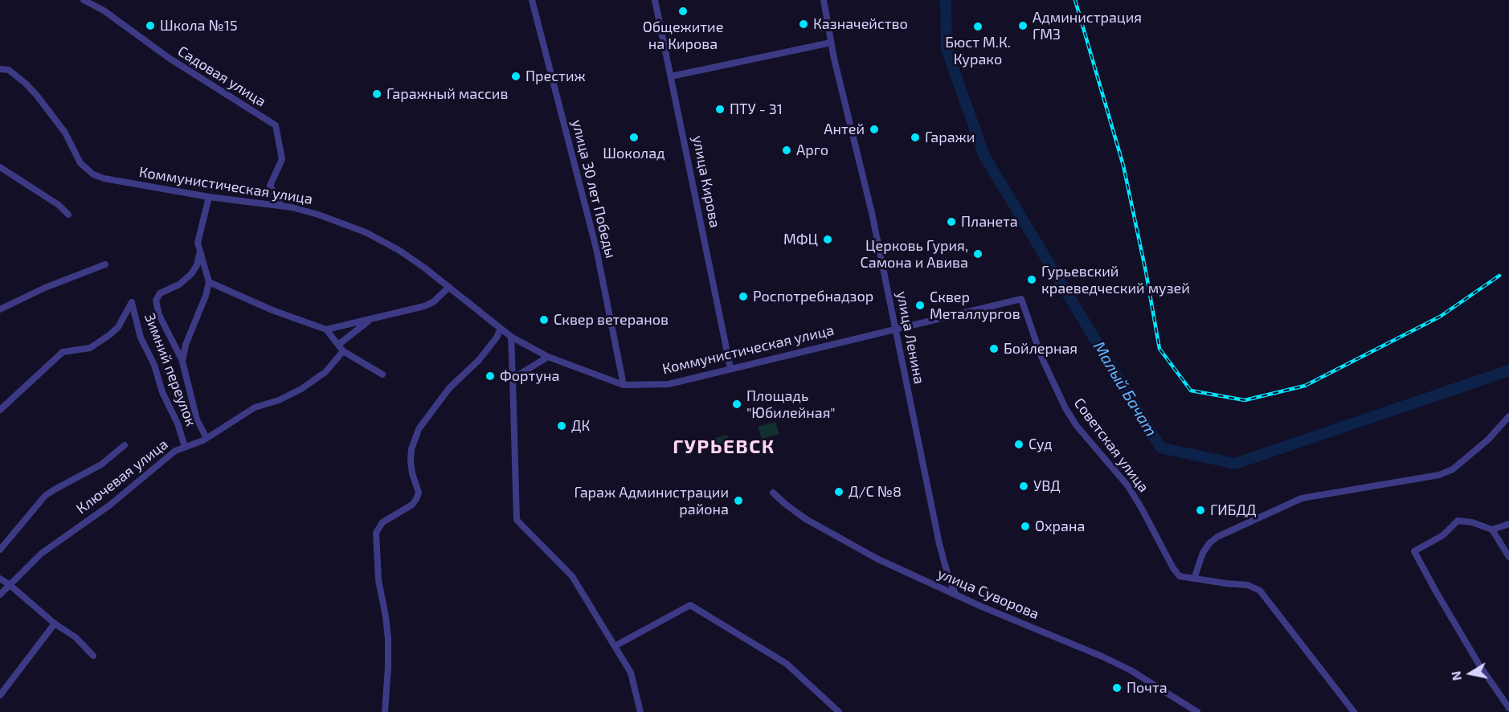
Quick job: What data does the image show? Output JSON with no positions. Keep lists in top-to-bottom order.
{
  "streets": {
    "street": [
      "Садовая улица",
      "улица Кирова",
      "Коммунистическая улица",
      "улица 30 лет Победы",
      "улица Ленина",
      "Зимний переулок",
      "Советская улица",
      "Ключевая улица",
      "улица Суворова"
    ]
  },
  "crossings": [
    ["Садовая улица", "Коммунистическая улица"],
    ["улица Кирова", "Коммунистическая улица"],
    ["Коммунистическая улица", "улица 30 лет Победы"],
    ["Коммунистическая улица", "улица Ленина"],
    ["Коммунистическая улица", "Советская улица"],
    ["улица Ленина", "улица Суворова"],
    ["Зимний переулок", "Ключевая улица"]
  ],
  "districts": ["ГУРЬЕВСК"],
  "water": ["Малый Бачат"],
  "places": [
    "Общежитие на Кирова",
    "Казначейство",
    "Школа №15",
    "Администрация ГМЗ",
    "Бюст М.К. Курако",
    "Престиж",
    "Гаражный массив",
    "ПТУ - 31",
    "Антей",
    "Шоколад",
    "Гаражи",
    "Арго",
    "Планета",
    "МФЦ",
    "Церковь Гурия, Самона и Авива",
    "Гурьевский краеведческий музей",
    "Роспотребнадзор",
    "Сквер Металлургов",
    "Сквер ветеранов",
    "Бойлерная",
    "Фортуна",
    "Площадь \"Юбилейная\"",
    "ДК",
    "Суд",
    "УВД",
    "Д/С №8",
    "Гараж Администрации района",
    "ГИБДД",
    "Охрана",
    "Почта"
  ],
  "north": "left"
}
